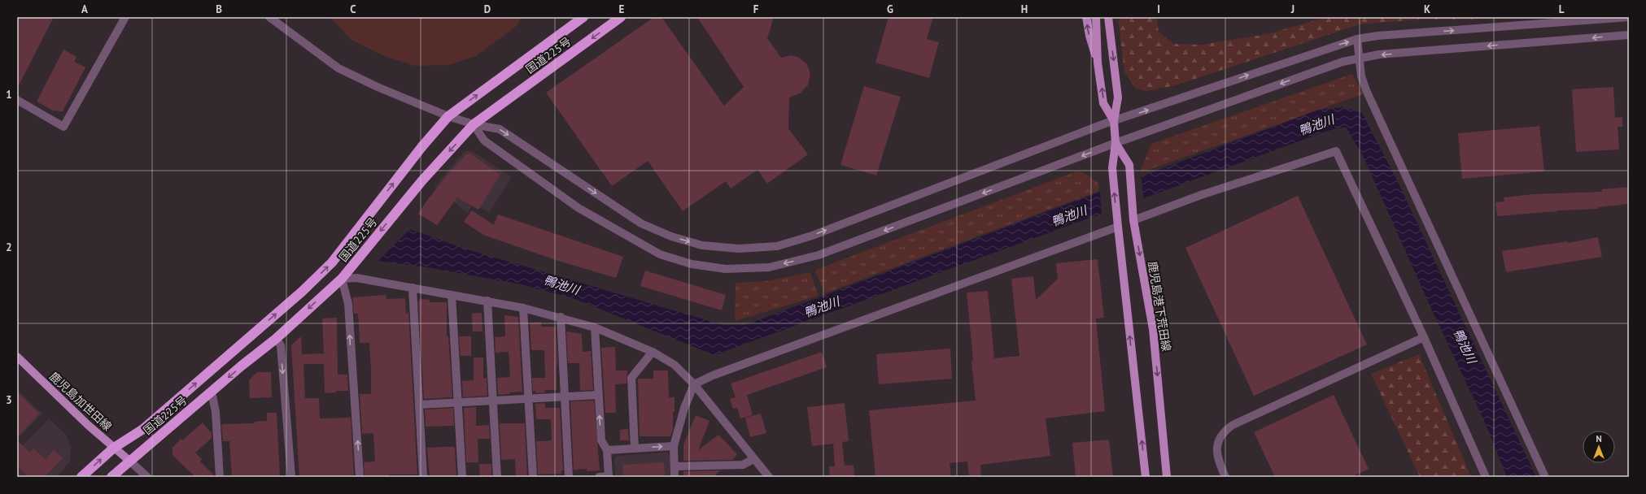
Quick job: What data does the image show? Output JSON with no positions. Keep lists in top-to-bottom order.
{
  "streets": {
    "highway": ["国道225号"],
    "main road": ["鹿児島港下荒田線", "鹿児島加世田線"]
  },
  "crossings": [
    ["国道225号", "鹿児島加世田線"]
  ],
  "water": ["鴨池川"],
  "north": "top",
  "grid": {
    "columns": [
      "A",
      "B",
      "C",
      "D",
      "E",
      "F",
      "G",
      "H",
      "I",
      "J",
      "K",
      "L"
    ],
    "rows": ["1", "2", "3"]
  }
}
